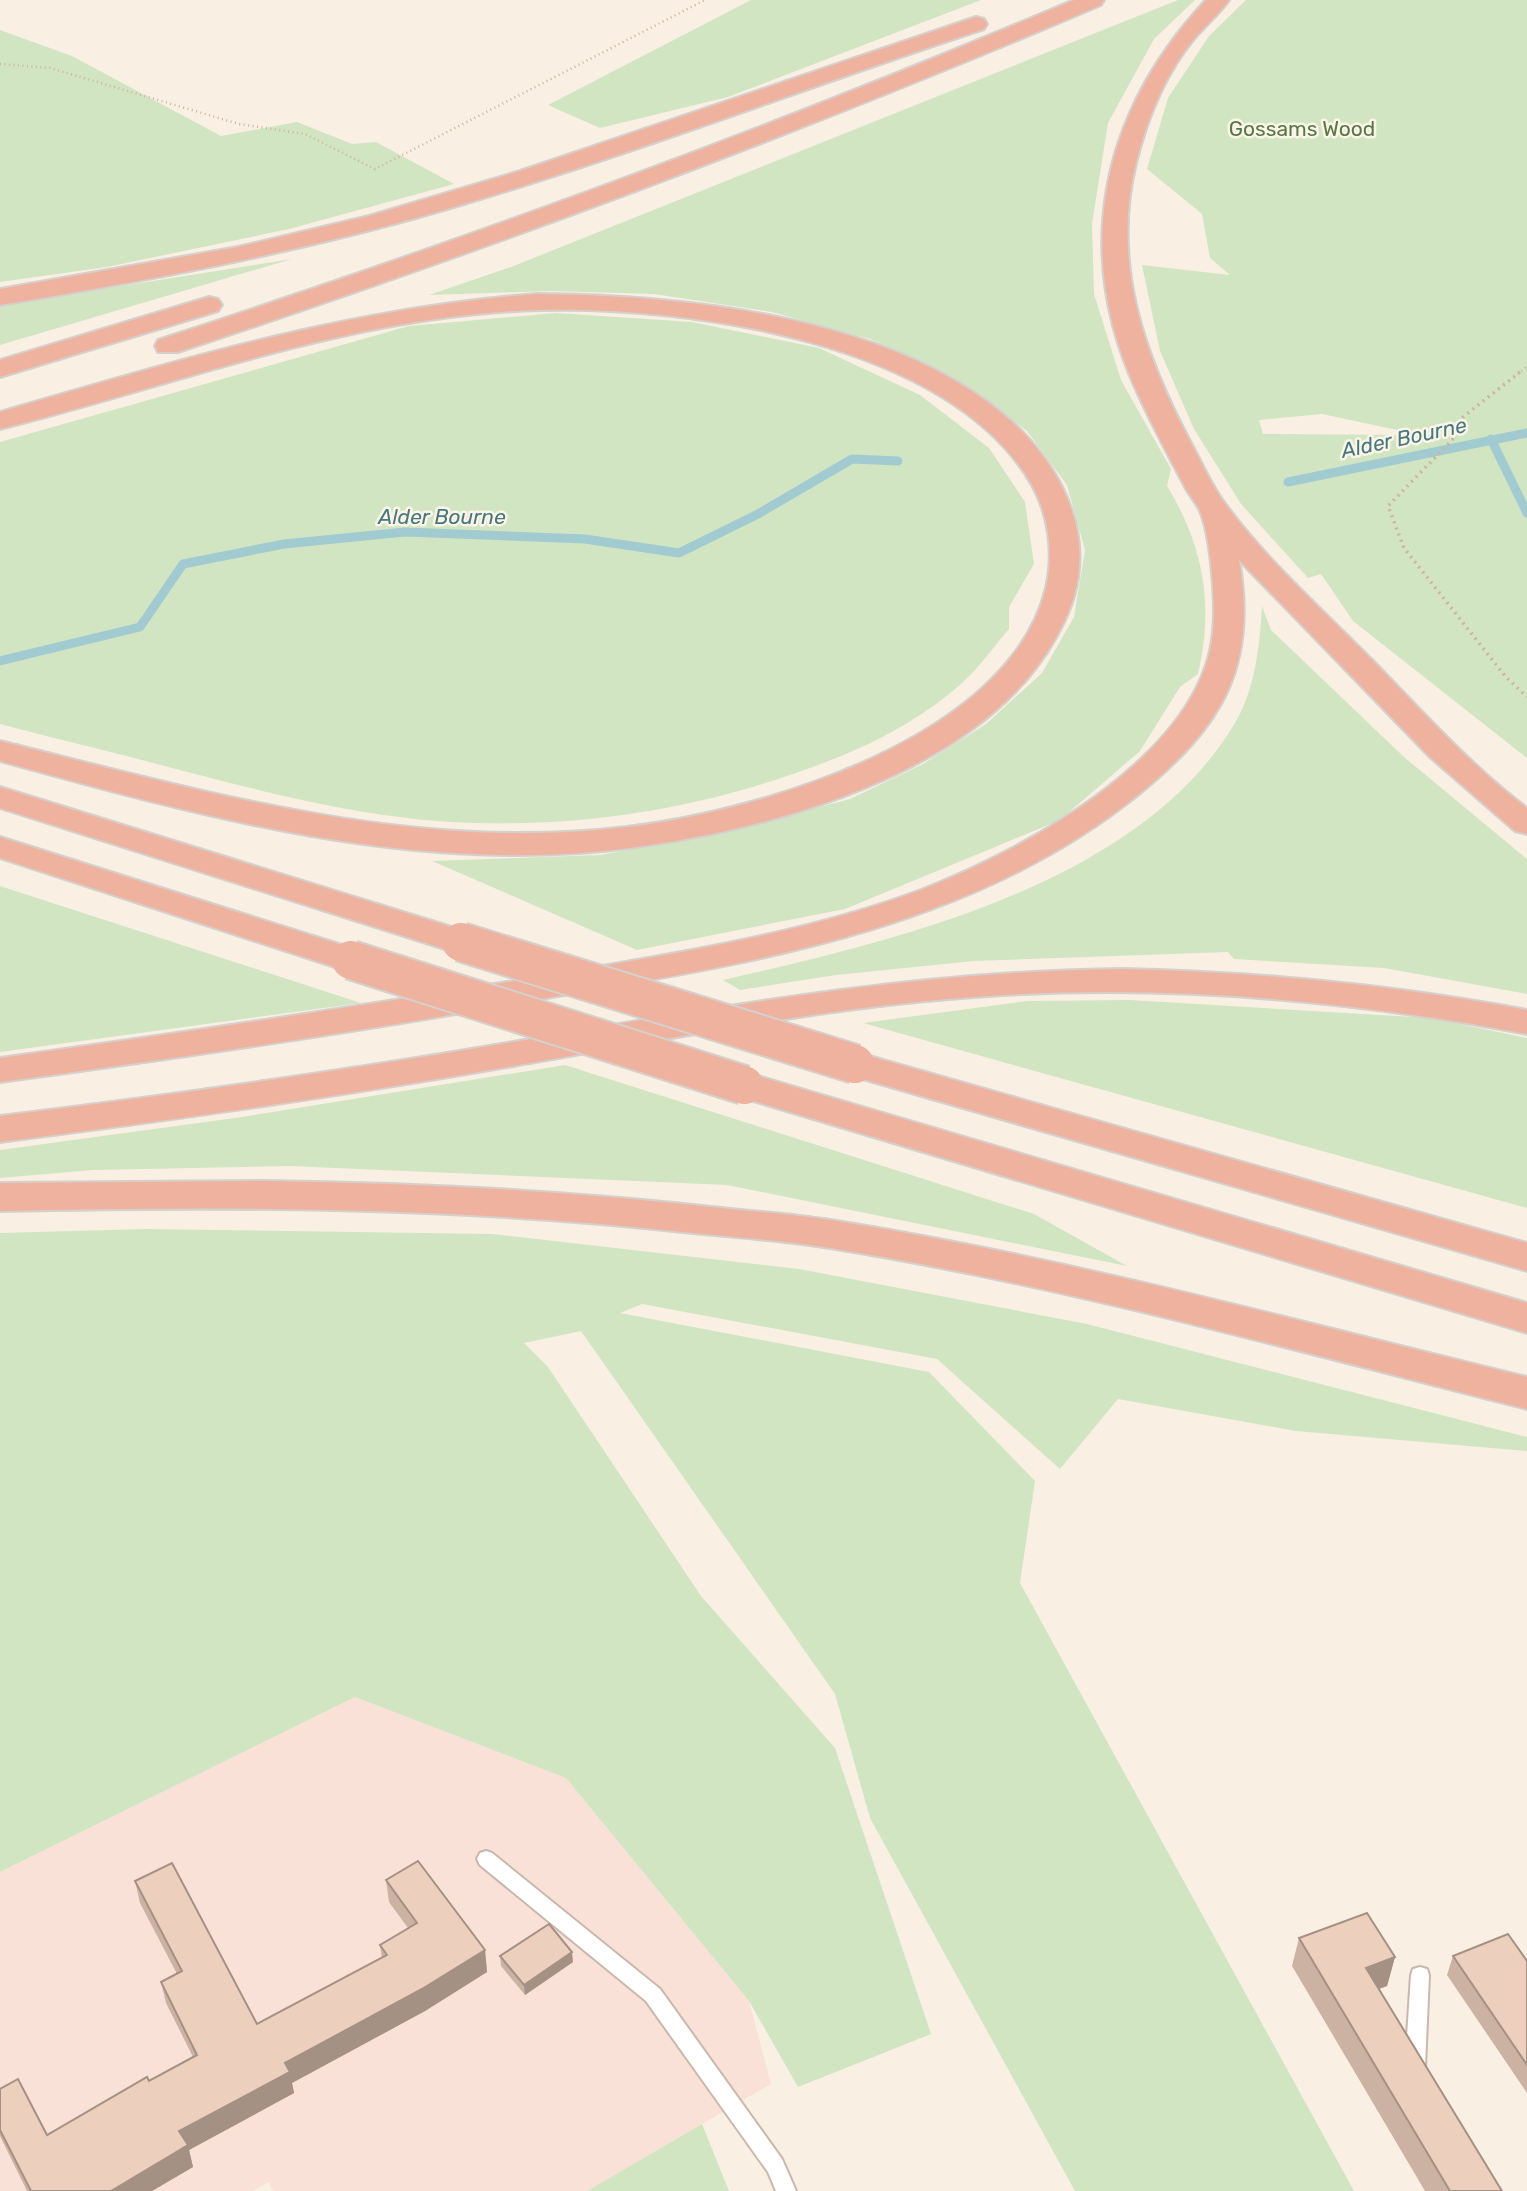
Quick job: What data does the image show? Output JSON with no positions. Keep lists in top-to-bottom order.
{
  "water": ["Alder Bourne"],
  "parks": ["Gossams Wood"]
}
